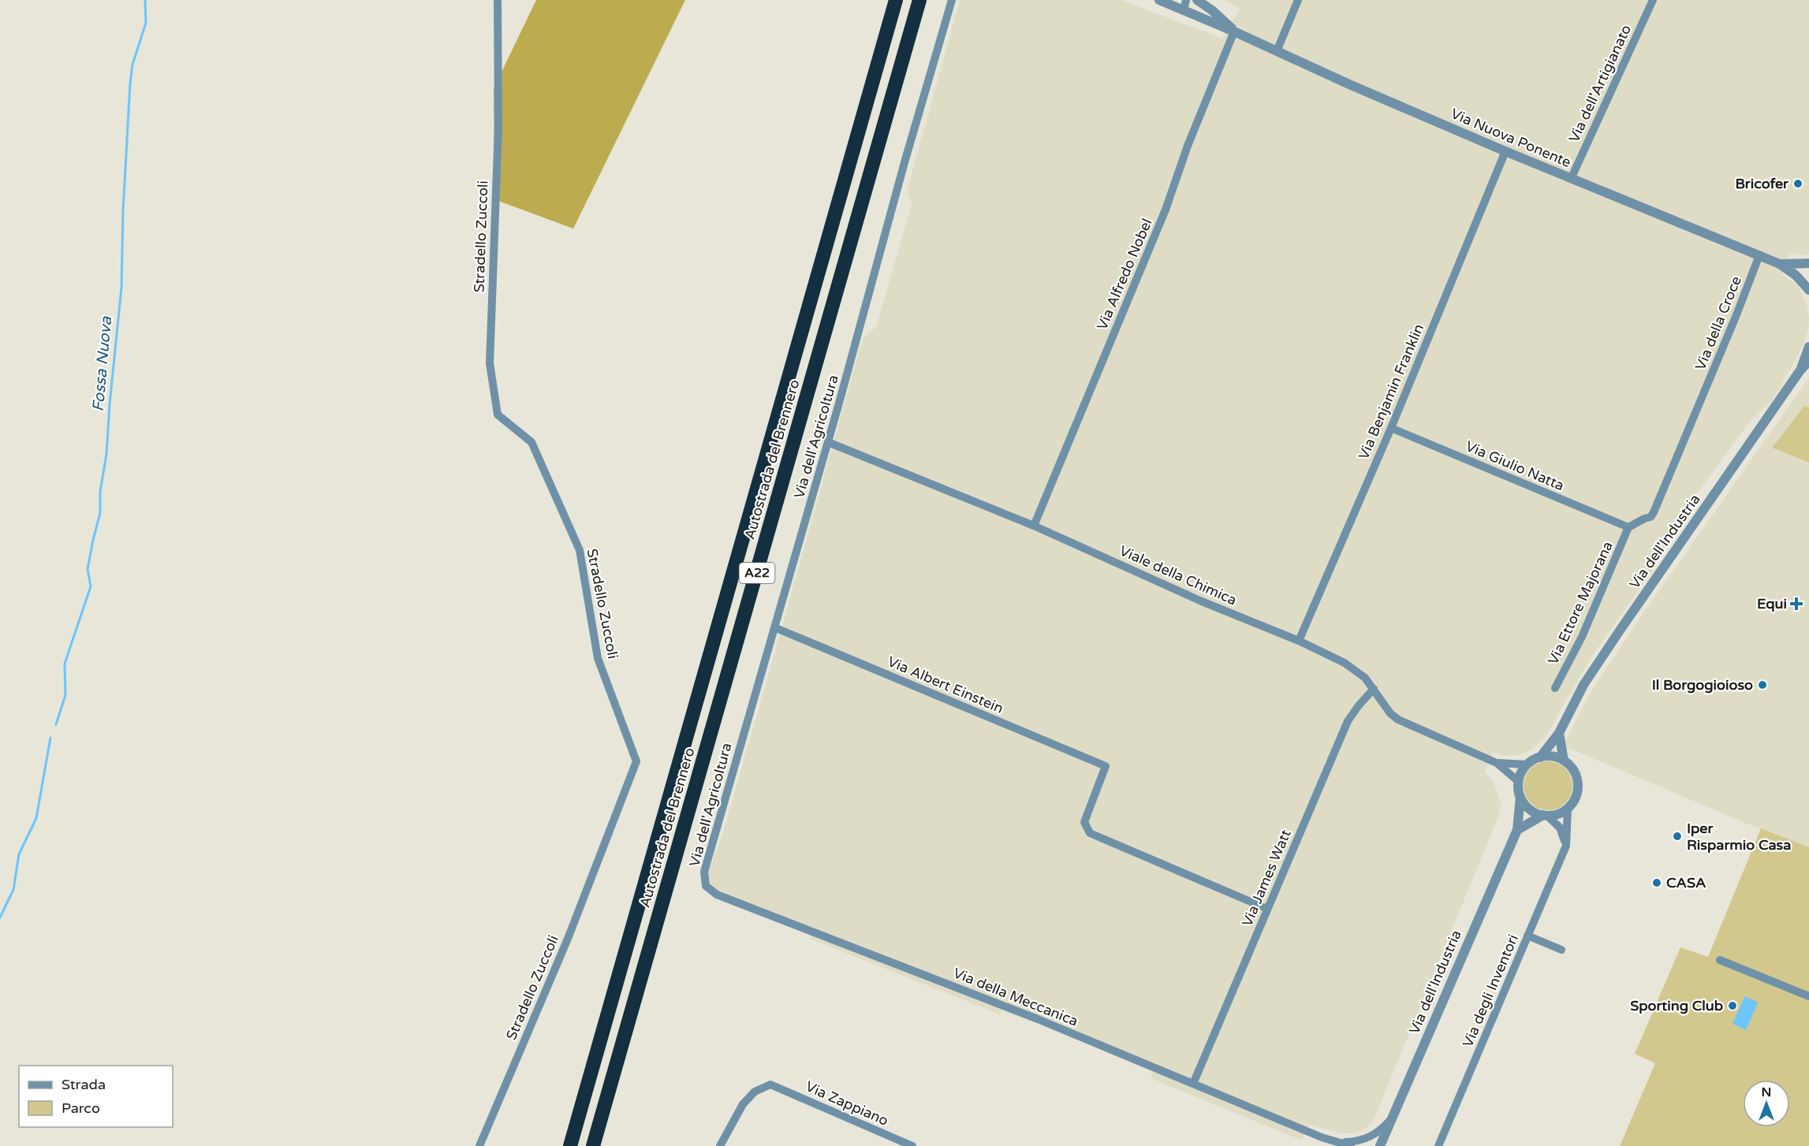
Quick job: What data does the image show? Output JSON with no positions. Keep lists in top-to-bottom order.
{
  "streets": {
    "highway": ["Autostrada del Brennero", "A22"],
    "street": [
      "Via dell'Artigianato",
      "Via Nuova Ponente",
      "Stradello Zuccoli",
      "Via Alfredo Nobel",
      "Via della Croce",
      "Via Benjamin Franklin",
      "Via dell'Agricoltura",
      "Via Giulio Natta",
      "Via dell'Industria",
      "Viale della Chimica",
      "Via Ettore Majorana",
      "Via Albert Einstein",
      "Via James Watt",
      "Via degli Inventori",
      "Via della Meccanica",
      "Via Zappiano"
    ]
  },
  "crossings": [
    ["Via dell'Artigianato", "Via Nuova Ponente"],
    ["Via Nuova Ponente", "Via Alfredo Nobel"],
    ["Via Nuova Ponente", "Via della Croce"],
    ["Via Nuova Ponente", "Via Benjamin Franklin"],
    ["Via Alfredo Nobel", "Viale della Chimica"],
    ["Via della Croce", "Via Giulio Natta"],
    ["Via della Croce", "Via Ettore Majorana"],
    ["Via Benjamin Franklin", "Via Giulio Natta"],
    ["Via Benjamin Franklin", "Viale della Chimica"],
    ["Via dell'Agricoltura", "Viale della Chimica"],
    ["Via dell'Agricoltura", "Via Albert Einstein"],
    ["Via dell'Agricoltura", "Via della Meccanica"],
    ["Via Giulio Natta", "Via Ettore Majorana"],
    ["Via dell'Industria", "Viale della Chimica"],
    ["Via dell'Industria", "Via degli Inventori"],
    ["Via dell'Industria", "Via della Meccanica"],
    ["Viale della Chimica", "Via James Watt"],
    ["Viale della Chimica", "Via degli Inventori"],
    ["Via Albert Einstein", "Via James Watt"],
    ["Via James Watt", "Via della Meccanica"]
  ],
  "water": ["Fossa Nuova"],
  "places": {
    "other": [
      "Bricofer",
      "Il Borgogioioso",
      "Iper Risparmio Casa",
      "CASA",
      "Sporting Club"
    ],
    "health": ["Equi"]
  },
  "legend": ["Strada", "Parco"],
  "north": "top"
}
